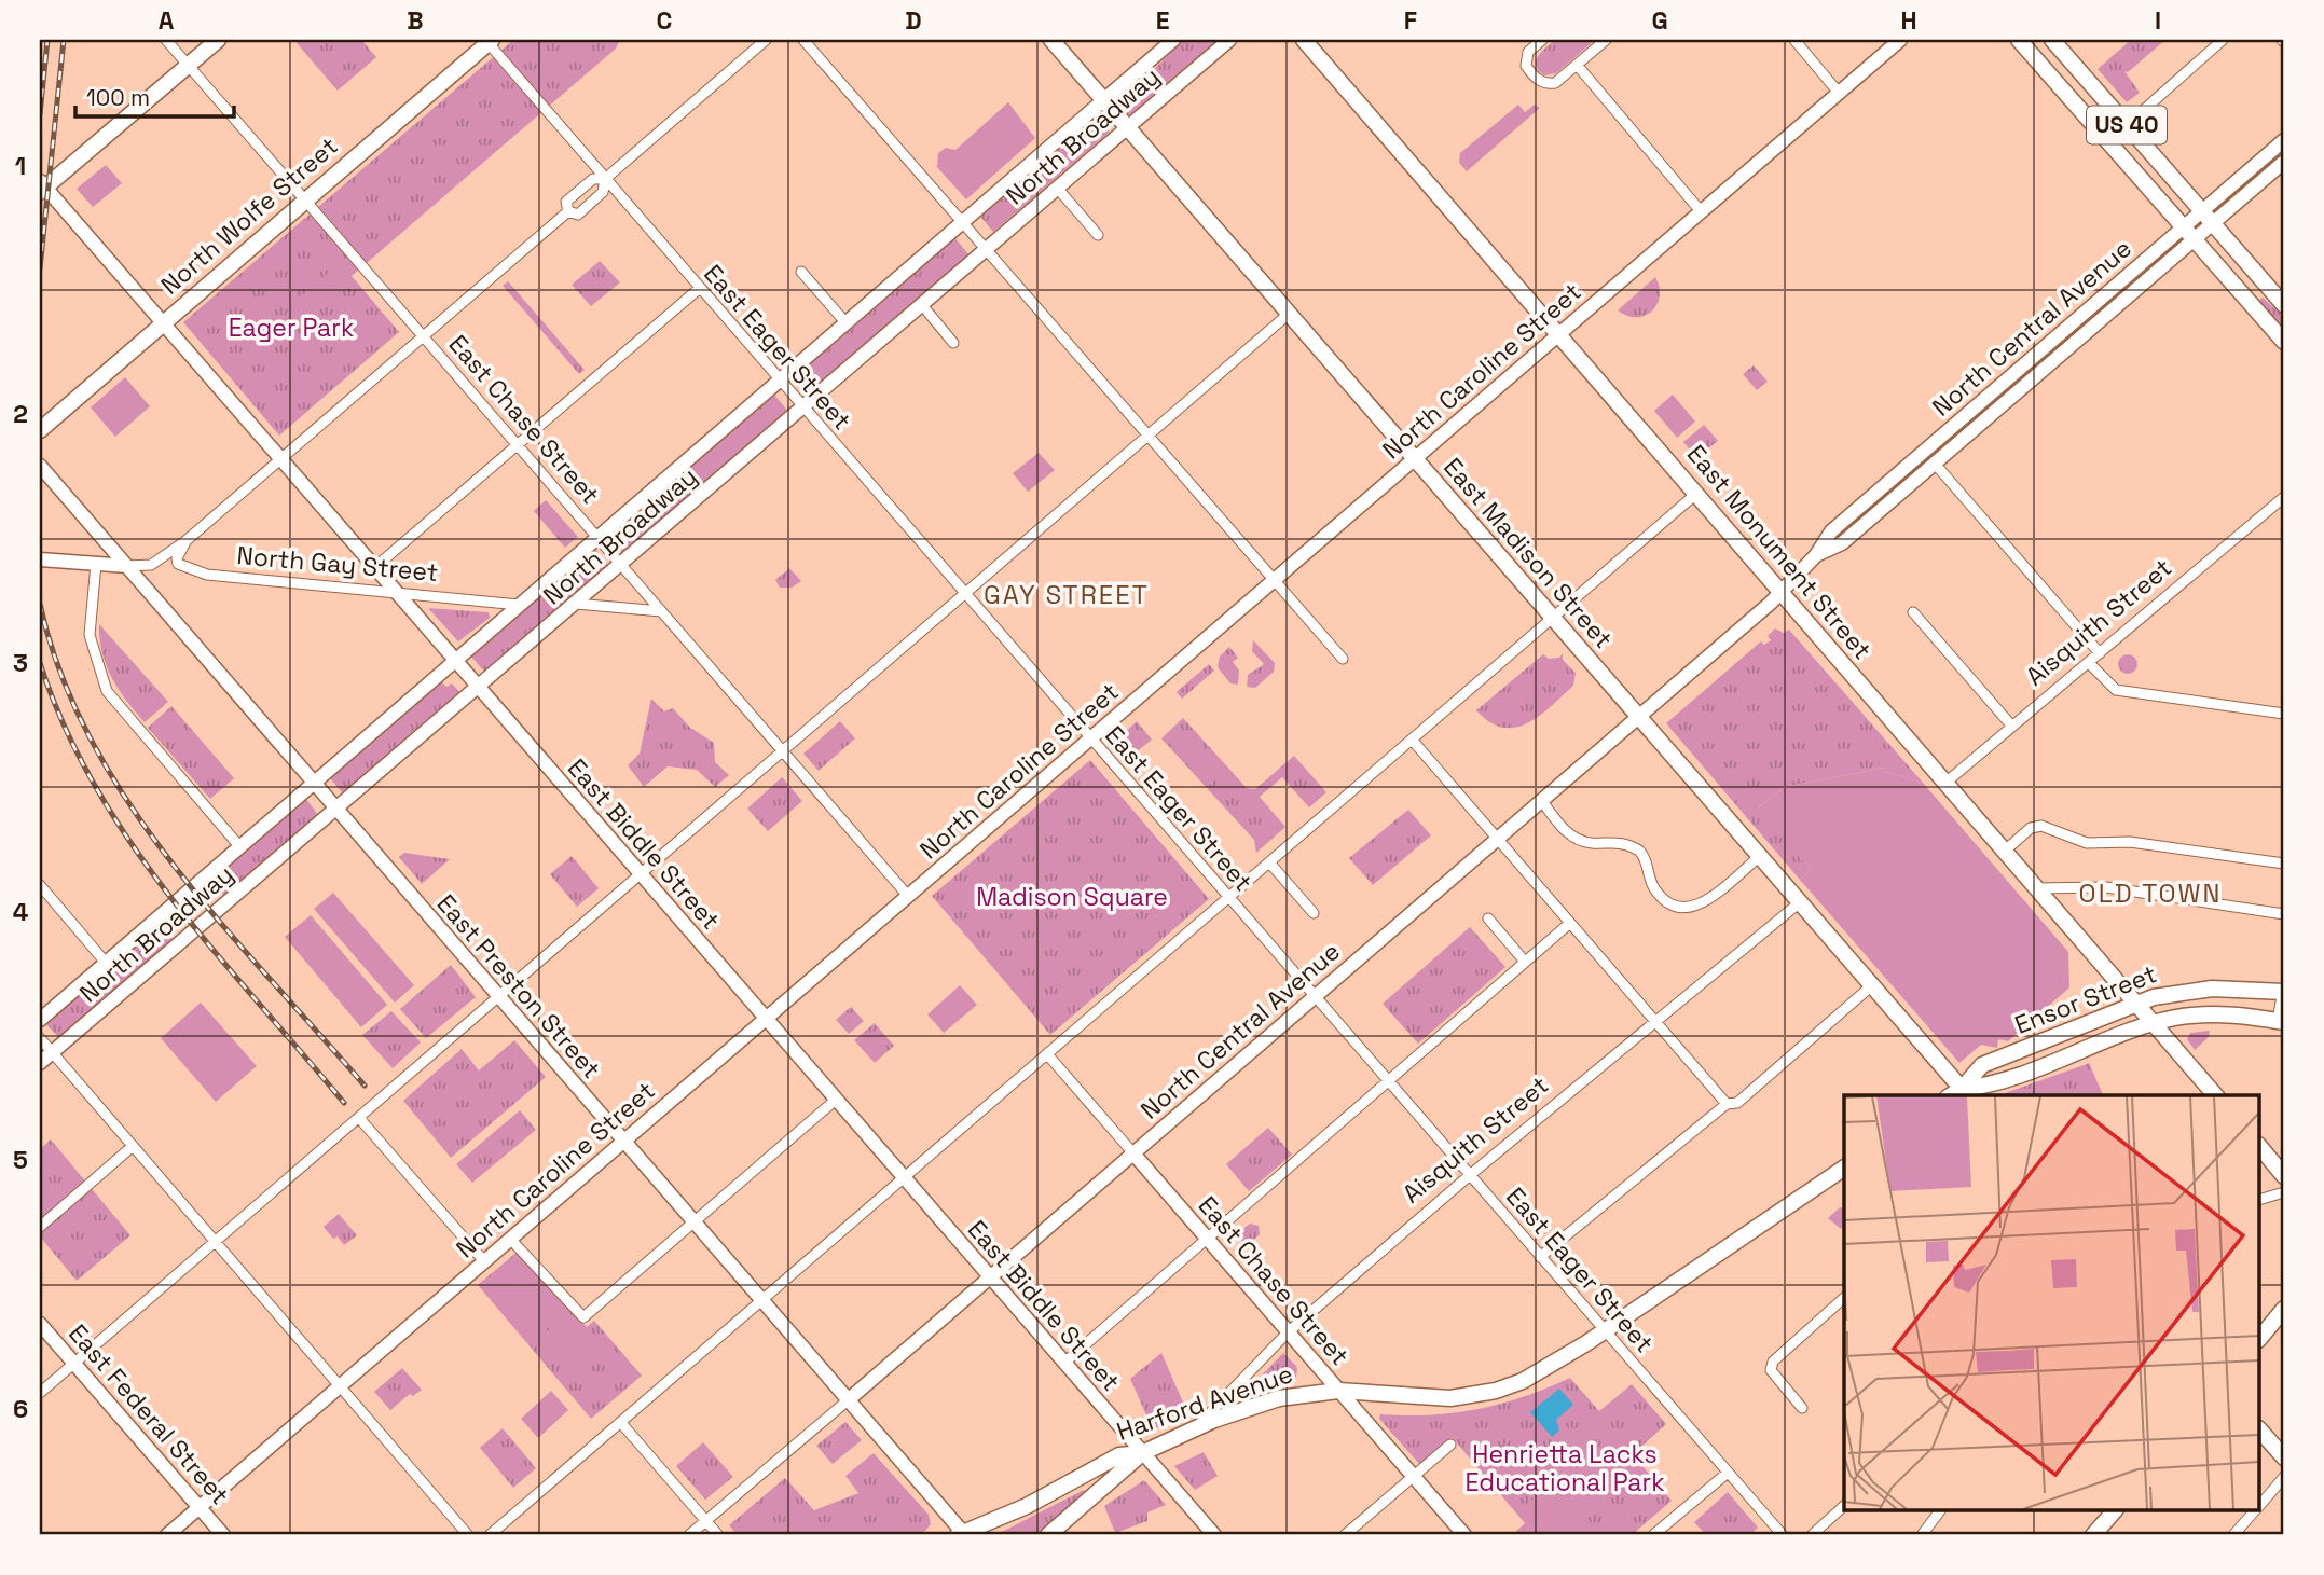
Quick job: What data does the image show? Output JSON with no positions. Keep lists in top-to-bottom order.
{
  "streets": {
    "main road": [
      "US 40",
      "North Broadway",
      "North Wolfe Street",
      "North Central Avenue",
      "North Caroline Street",
      "East Chase Street",
      "East Monument Street",
      "East Madison Street",
      "East Biddle Street",
      "East Preston Street",
      "Ensor Street",
      "Harford Avenue",
      "East Federal Street"
    ],
    "street": ["East Eager Street", "North Gay Street", "Aisquith Street"]
  },
  "crossings": [
    ["US 40", "North Central Avenue"],
    ["North Broadway", "East Eager Street"],
    ["North Broadway", "East Chase Street"],
    ["North Broadway", "East Madison Street"],
    ["North Broadway", "North Gay Street"],
    ["North Broadway", "East Biddle Street"],
    ["North Broadway", "East Preston Street"],
    ["North Wolfe Street", "East Eager Street"],
    ["North Wolfe Street", "East Chase Street"],
    ["North Wolfe Street", "East Biddle Street"],
    ["North Central Avenue", "East Eager Street"],
    ["North Central Avenue", "East Chase Street"],
    ["North Central Avenue", "East Monument Street"],
    ["North Central Avenue", "East Madison Street"],
    ["North Central Avenue", "East Biddle Street"],
    ["North Central Avenue", "East Preston Street"],
    ["East Eager Street", "North Caroline Street"],
    ["East Eager Street", "Aisquith Street"],
    ["East Eager Street", "Harford Avenue"],
    ["North Caroline Street", "East Chase Street"],
    ["North Caroline Street", "East Monument Street"],
    ["North Caroline Street", "East Madison Street"],
    ["North Caroline Street", "East Biddle Street"],
    ["North Caroline Street", "East Preston Street"],
    ["North Caroline Street", "East Federal Street"],
    ["East Chase Street", "Aisquith Street"],
    ["East Chase Street", "Harford Avenue"],
    ["East Monument Street", "Aisquith Street"],
    ["East Monument Street", "Ensor Street"],
    ["East Madison Street", "Aisquith Street"],
    ["East Madison Street", "Ensor Street"],
    ["North Gay Street", "East Biddle Street"],
    ["Aisquith Street", "Harford Avenue"],
    ["East Biddle Street", "Harford Avenue"],
    ["East Preston Street", "Harford Avenue"]
  ],
  "districts": ["GAY STREET", "OLD TOWN"],
  "parks": ["Eager Park", "Madison Square", "Henrietta Lacks Educational Park"],
  "scale_bar": "100 m",
  "grid": {
    "columns": [
      "A",
      "B",
      "C",
      "D",
      "E",
      "F",
      "G",
      "H",
      "I"
    ],
    "rows": [
      "1",
      "2",
      "3",
      "4",
      "5",
      "6"
    ]
  }
}
